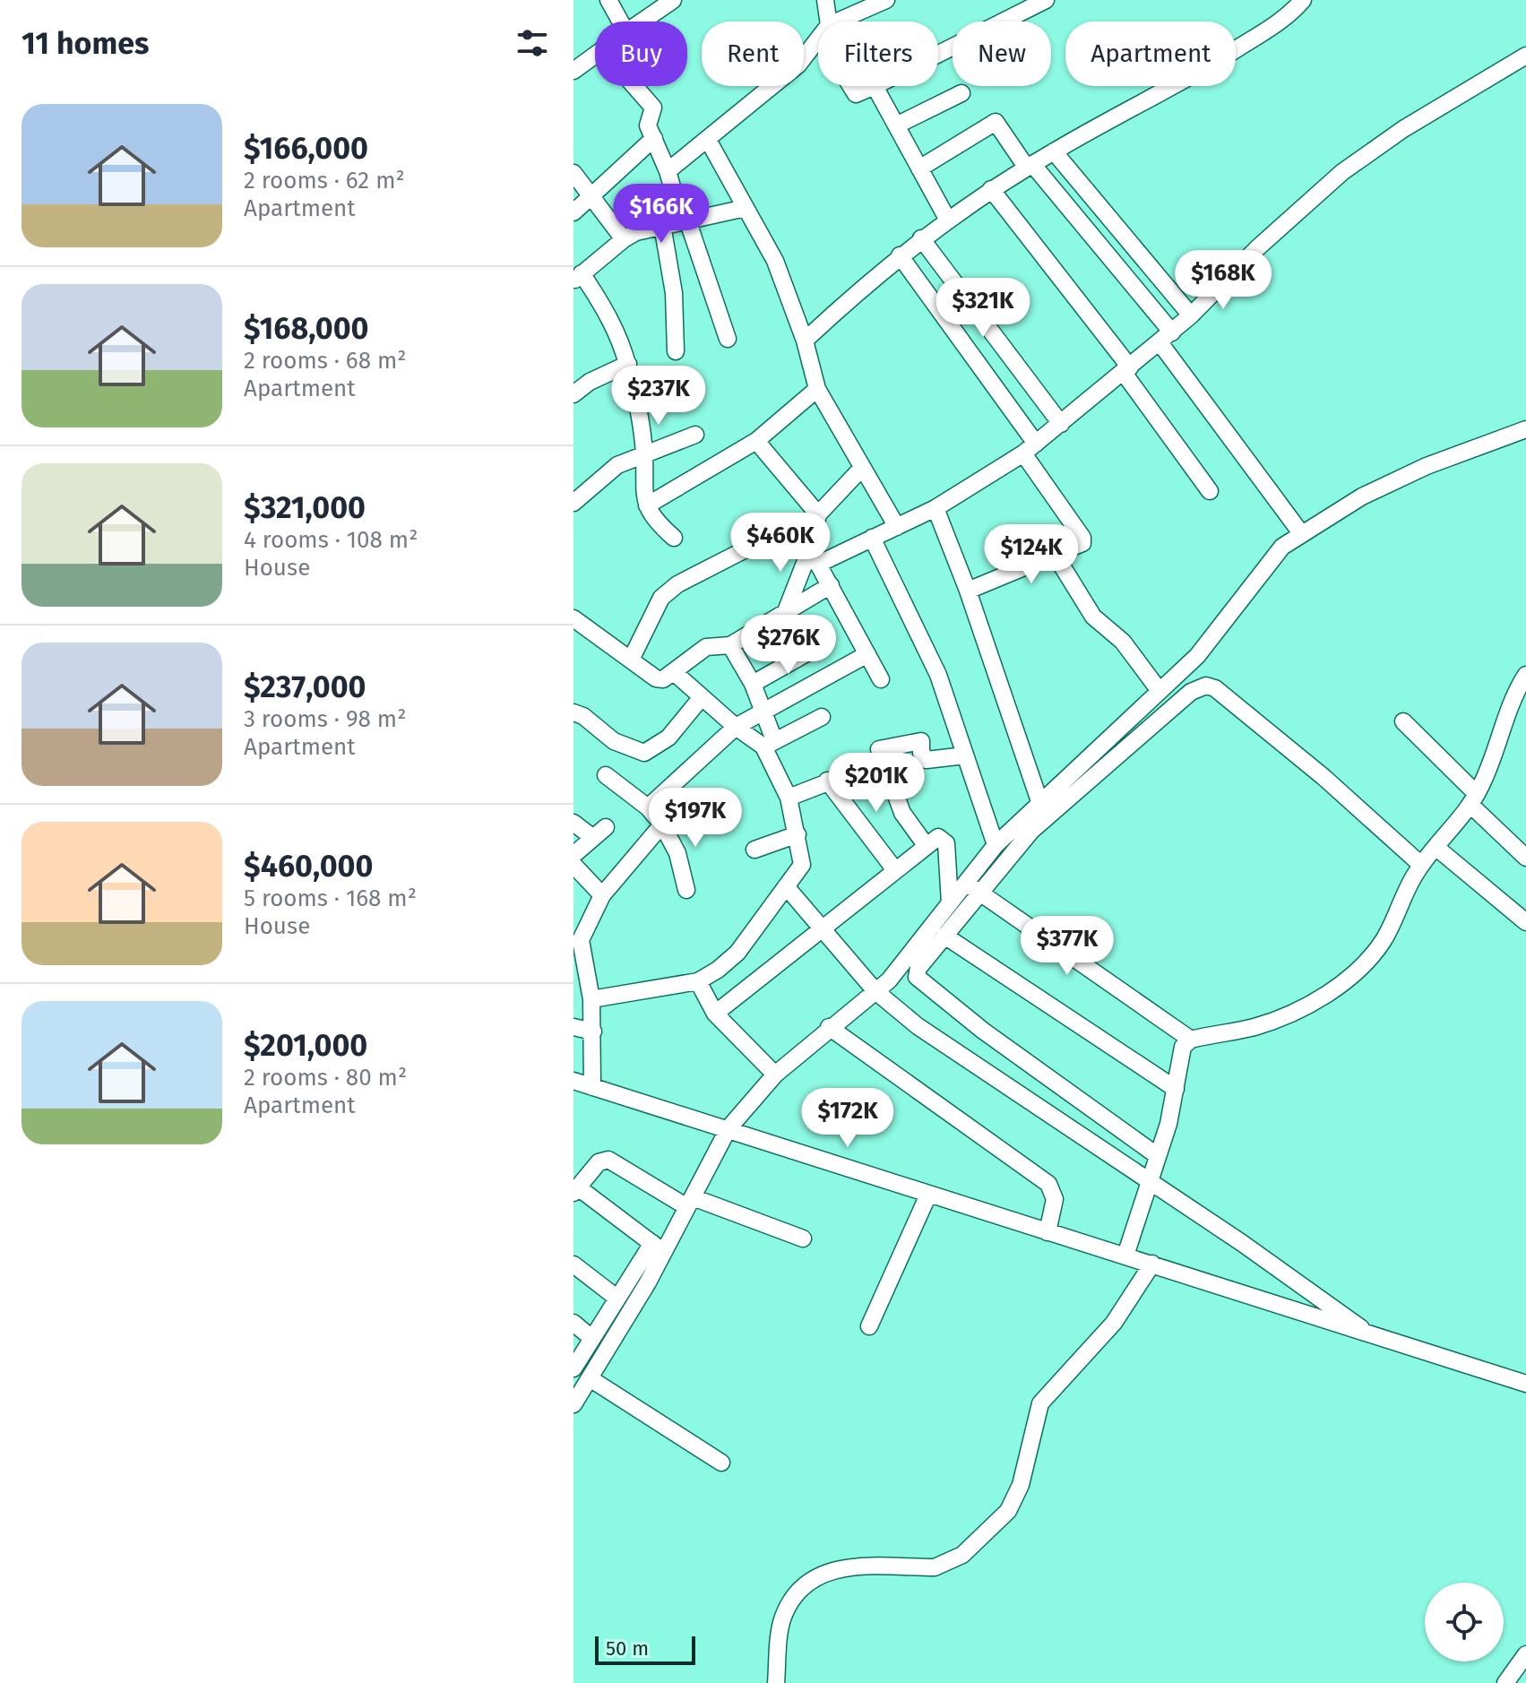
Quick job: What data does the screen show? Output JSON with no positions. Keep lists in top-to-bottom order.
{
  "scale_bar": "50 m",
  "page": {
    "heading": "11 homes",
    "chip": [
      "Buy",
      "Rent",
      "Filters",
      "New",
      "Apartment"
    ],
    "list": [
      {
        "name": "$166,000",
        "note": "2 rooms · 62 m² · Apartment"
      },
      {
        "name": "$168,000",
        "note": "2 rooms · 68 m² · Apartment"
      },
      {
        "name": "$321,000",
        "note": "4 rooms · 108 m² · House"
      },
      {
        "name": "$237,000",
        "note": "3 rooms · 98 m² · Apartment"
      },
      {
        "name": "$460,000",
        "note": "5 rooms · 168 m² · House"
      },
      {
        "name": "$201,000",
        "note": "2 rooms · 80 m² · Apartment"
      }
    ],
    "price": [
      "$166K",
      "$168K",
      "$321K",
      "$237K",
      "$460K",
      "$124K",
      "$276K",
      "$201K",
      "$197K",
      "$377K",
      "$172K"
    ],
    "scale": "50 m"
  }
}
